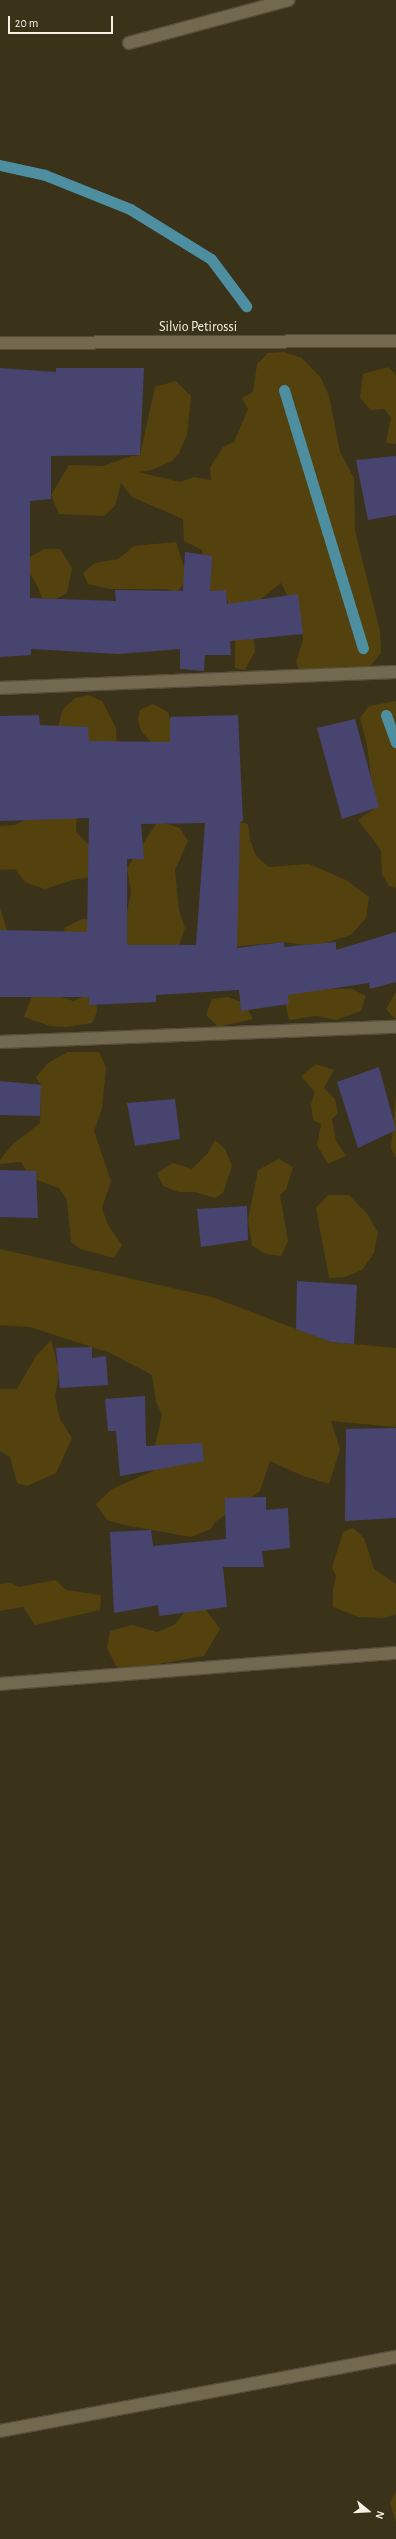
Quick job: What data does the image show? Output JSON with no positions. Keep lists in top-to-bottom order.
{
  "streets": {
    "street": ["Silvio Petirossi"]
  },
  "scale_bar": "20 m",
  "north": "right"
}
